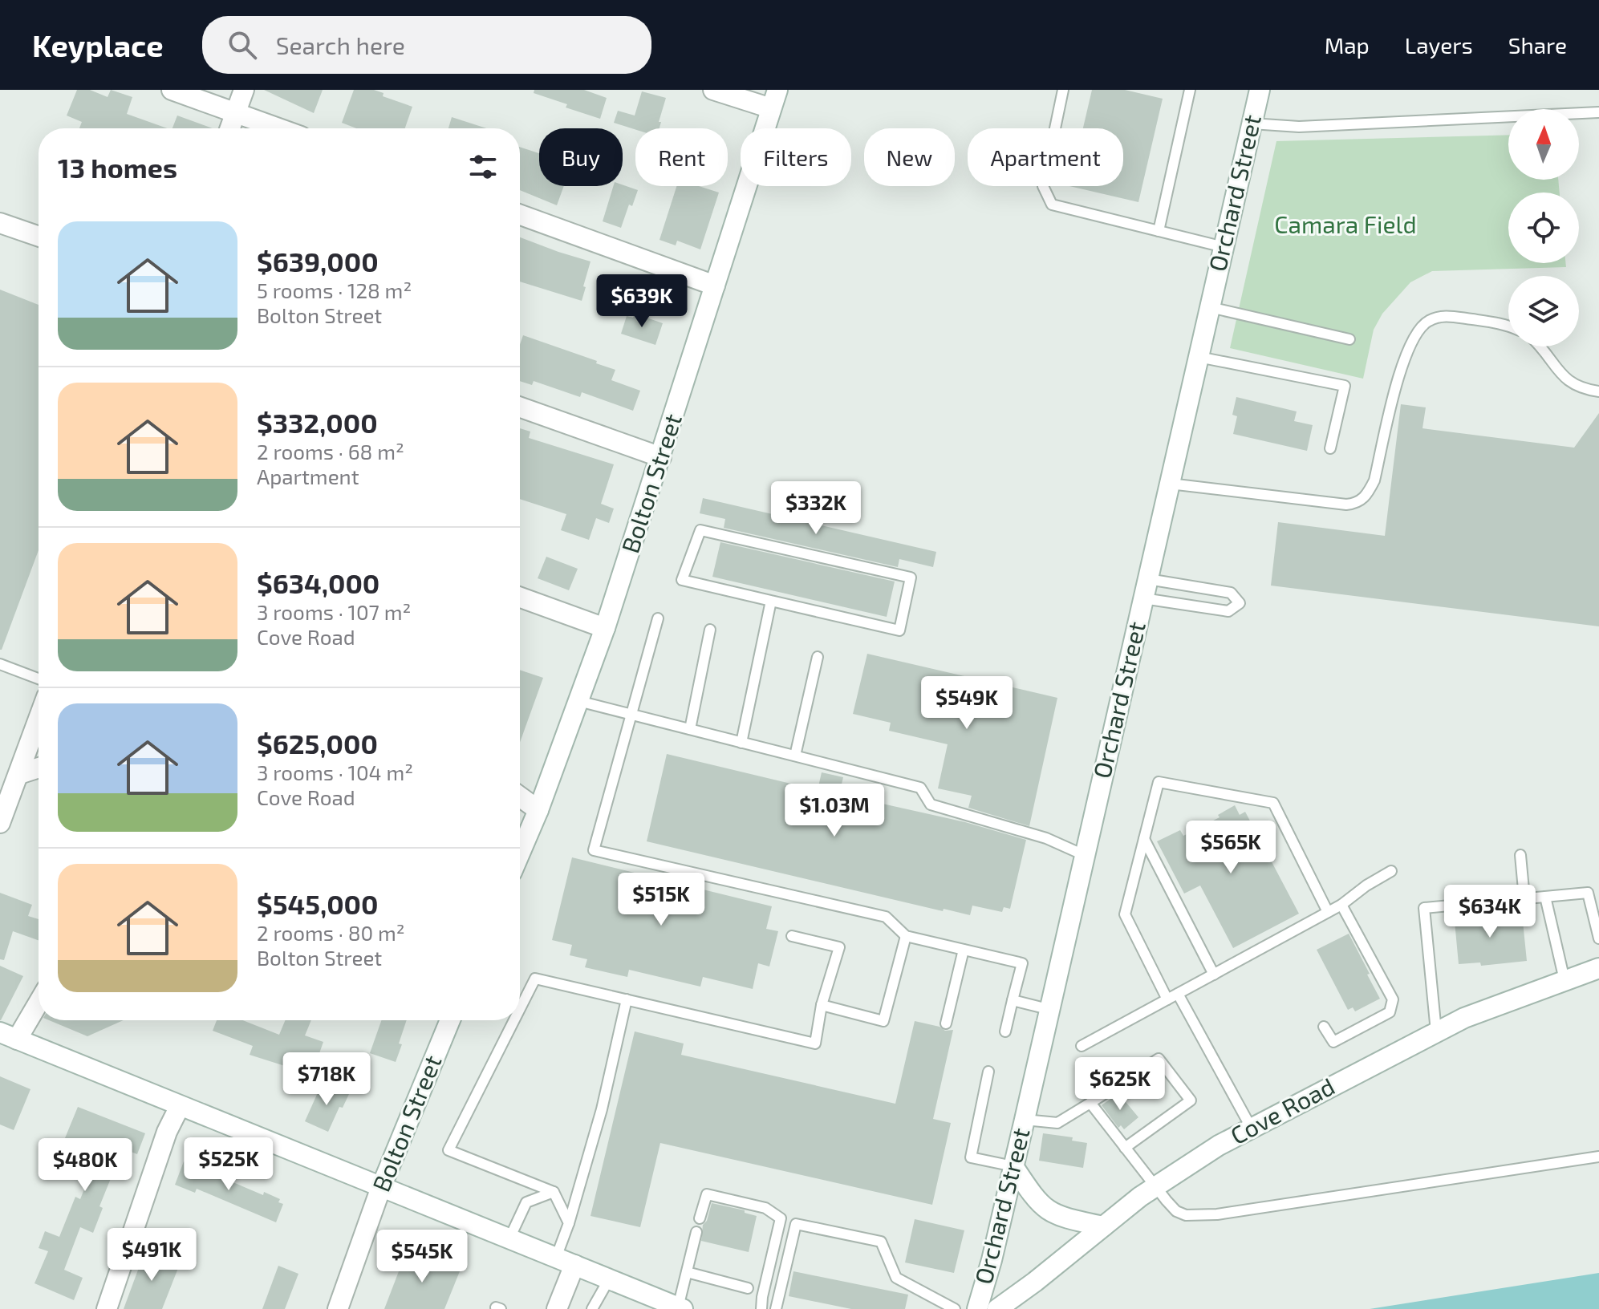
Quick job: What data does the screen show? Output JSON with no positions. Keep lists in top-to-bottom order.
{
  "streets": {
    "street": ["Orchard Street", "Bolton Street", "Cove Road"]
  },
  "parks": ["Camara Field"],
  "north": "top",
  "page": {
    "header": "Keyplace",
    "search": "Search here",
    "nav": ["Map", "Layers", "Share"],
    "chip": [
      "Buy",
      "Rent",
      "Filters",
      "New",
      "Apartment"
    ],
    "heading": "13 homes",
    "list": [
      {
        "name": "$639,000",
        "note": "5 rooms · 128 m² · Bolton Street"
      },
      {
        "name": "$332,000",
        "note": "2 rooms · 68 m² · Apartment"
      },
      {
        "name": "$634,000",
        "note": "3 rooms · 107 m² · Cove Road"
      },
      {
        "name": "$625,000",
        "note": "3 rooms · 104 m² · Cove Road"
      },
      {
        "name": "$545,000",
        "note": "2 rooms · 80 m² · Bolton Street"
      }
    ],
    "price": [
      "$639K",
      "$332K",
      "$549K",
      "$1.03M",
      "$565K",
      "$515K",
      "$634K",
      "$718K",
      "$625K",
      "$525K",
      "$480K",
      "$491K",
      "$545K"
    ]
  }
}
